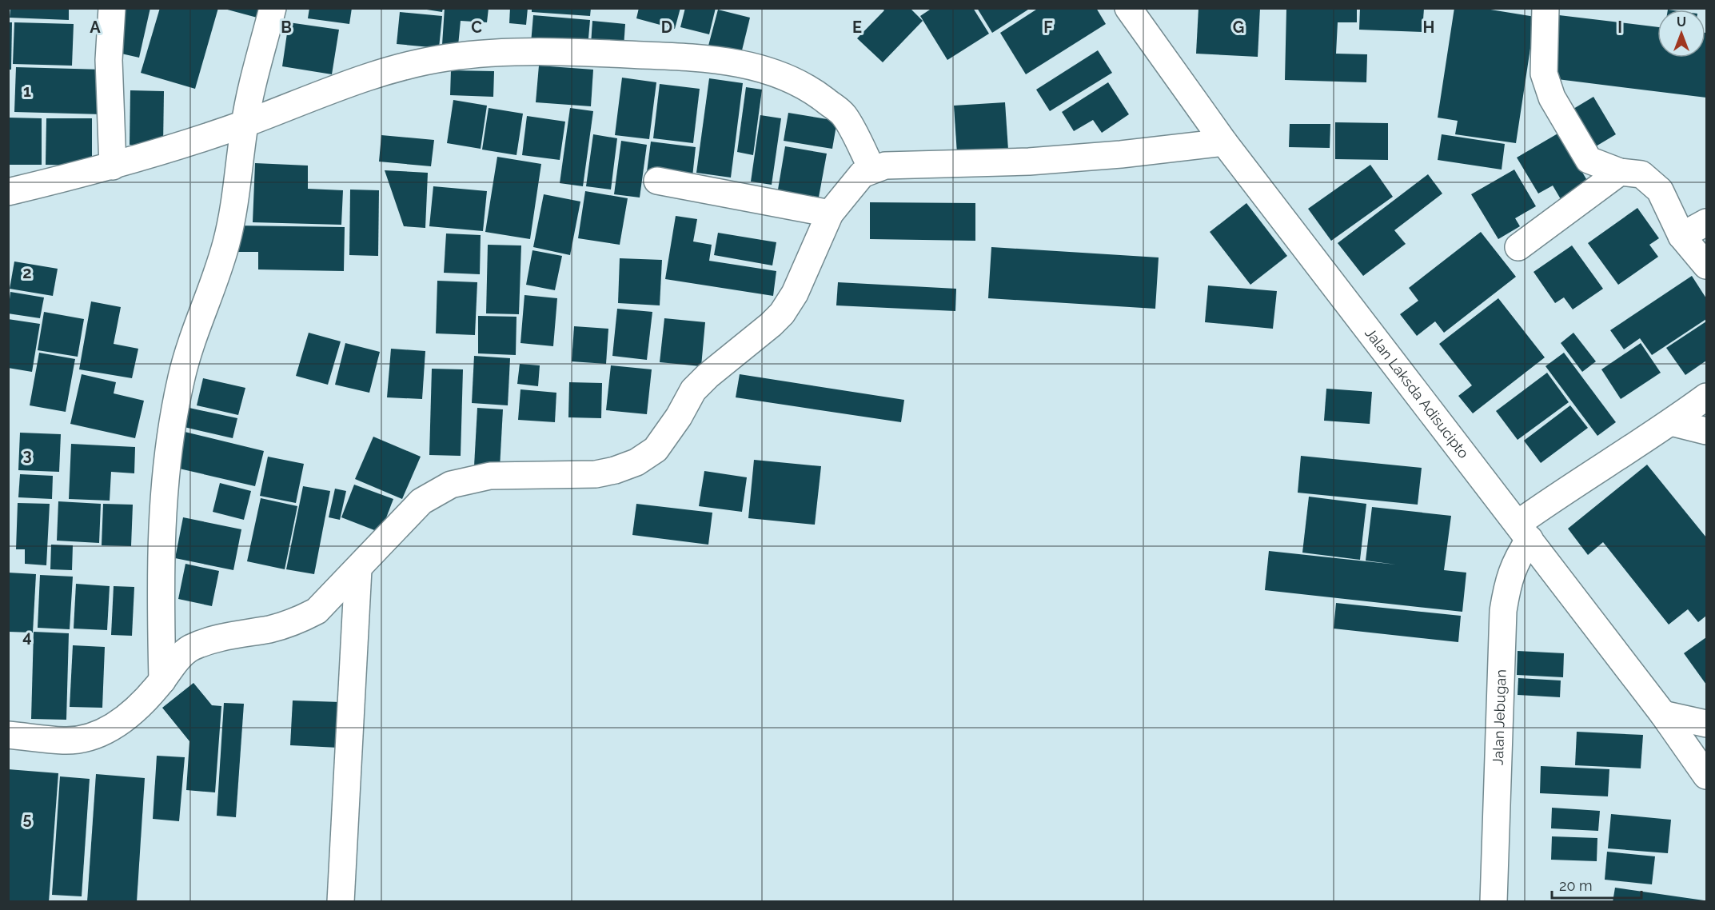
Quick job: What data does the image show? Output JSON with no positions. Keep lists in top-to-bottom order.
{
  "streets": {
    "street": ["Jalan Laksda Adisucipto", "Jalan Jebugan"]
  },
  "crossings": [
    ["Jalan Laksda Adisucipto", "Jalan Jebugan"]
  ],
  "scale_bar": "20 m",
  "north": "top",
  "grid": {
    "columns": [
      "A",
      "B",
      "C",
      "D",
      "E",
      "F",
      "G",
      "H",
      "I"
    ],
    "rows": [
      "1",
      "2",
      "3",
      "4",
      "5"
    ]
  }
}
